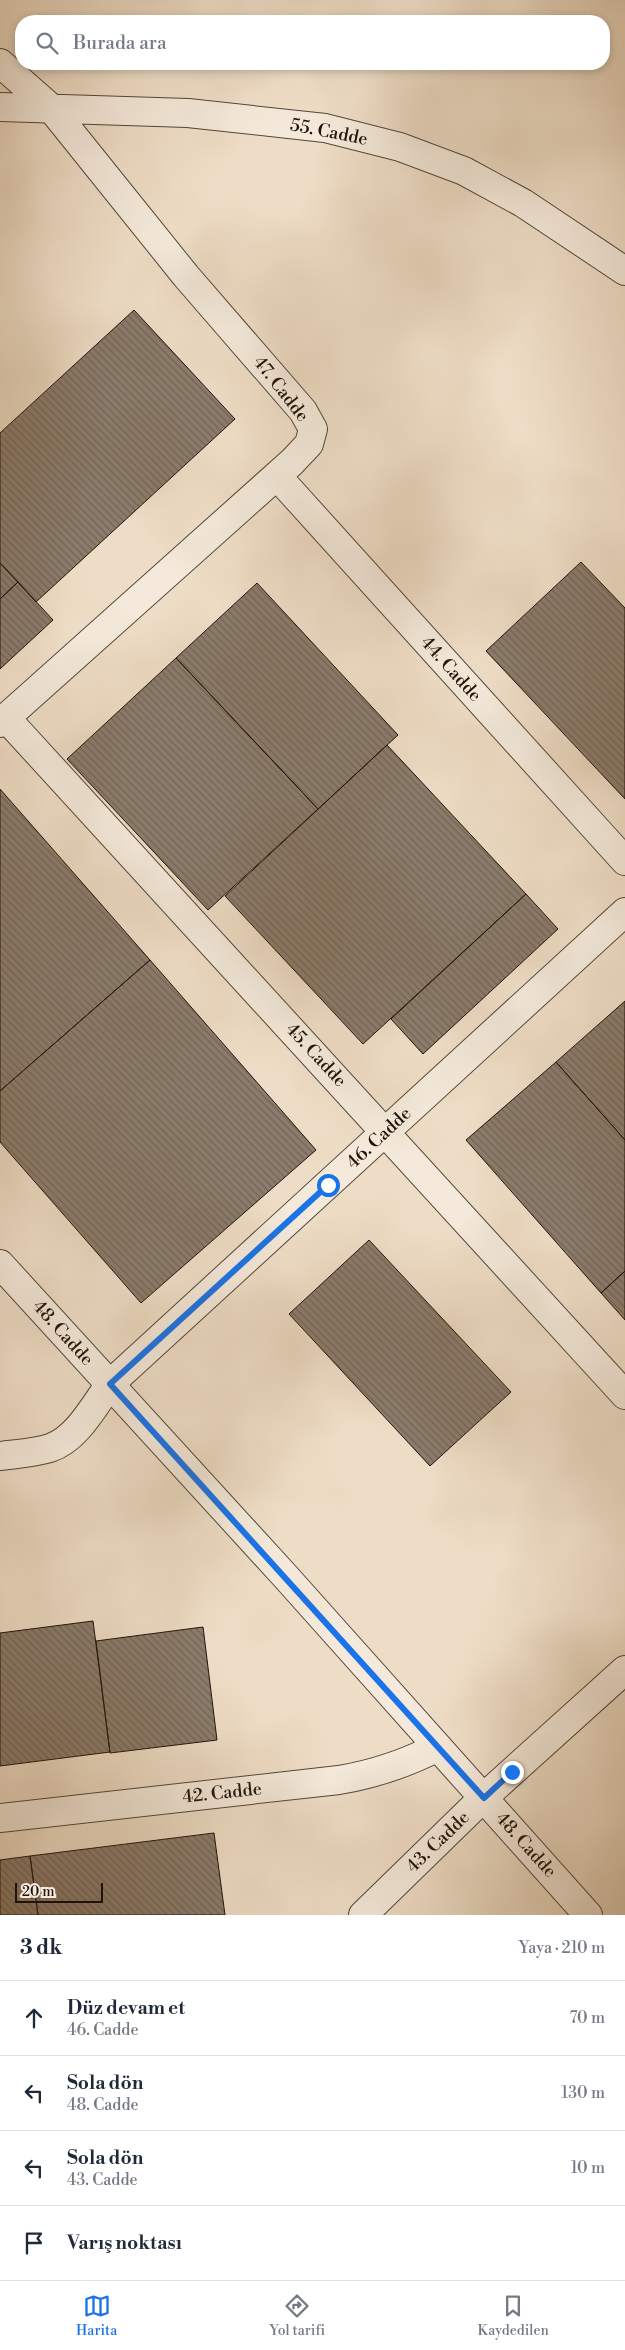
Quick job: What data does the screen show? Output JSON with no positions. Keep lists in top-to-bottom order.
{
  "streets": {
    "street": [
      "55. Cadde",
      "47. Cadde",
      "44. Cadde",
      "45. Cadde",
      "46. Cadde",
      "48. Cadde",
      "42. Cadde",
      "43. Cadde"
    ]
  },
  "crossings": [
    ["55. Cadde", "47. Cadde"],
    ["47. Cadde", "44. Cadde"],
    ["47. Cadde", "45. Cadde"],
    ["45. Cadde", "46. Cadde"],
    ["46. Cadde", "48. Cadde"],
    ["48. Cadde", "42. Cadde"],
    ["48. Cadde", "43. Cadde"]
  ],
  "scale_bar": "20 m",
  "page": {
    "search": "Burada ara",
    "scale": "20 m",
    "heading": ["3 dk", "Yaya · 210 m"],
    "list": [
      ["Düz devam et", "46. Cadde", "70 m"],
      ["Sola dön", "48. Cadde", "130 m"],
      ["Sola dön", "43. Cadde", "10 m"],
      "Varış noktası"
    ],
    "nav": ["Harita", "Yol tarifi", "Kaydedilen"]
  }
}
